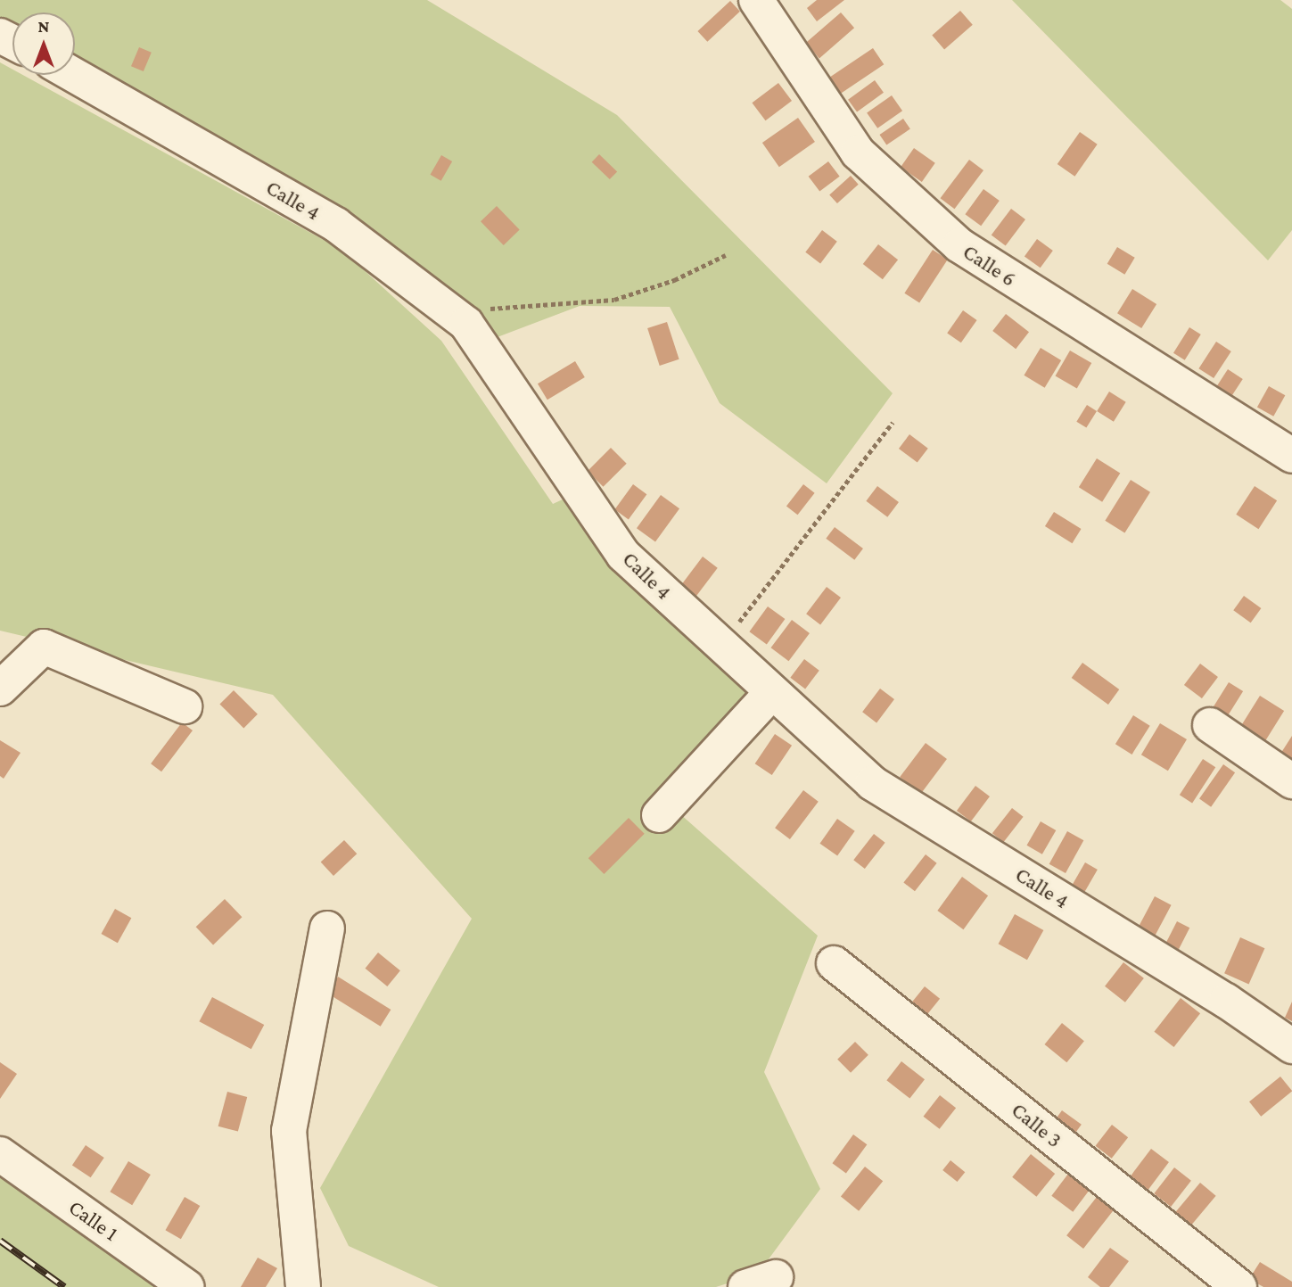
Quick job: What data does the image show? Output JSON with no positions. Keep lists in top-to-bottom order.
{
  "streets": {
    "street": [
      "Calle 4",
      "Calle 6",
      "Calle 3",
      "Calle 1"
    ]
  },
  "north": "top"
}
